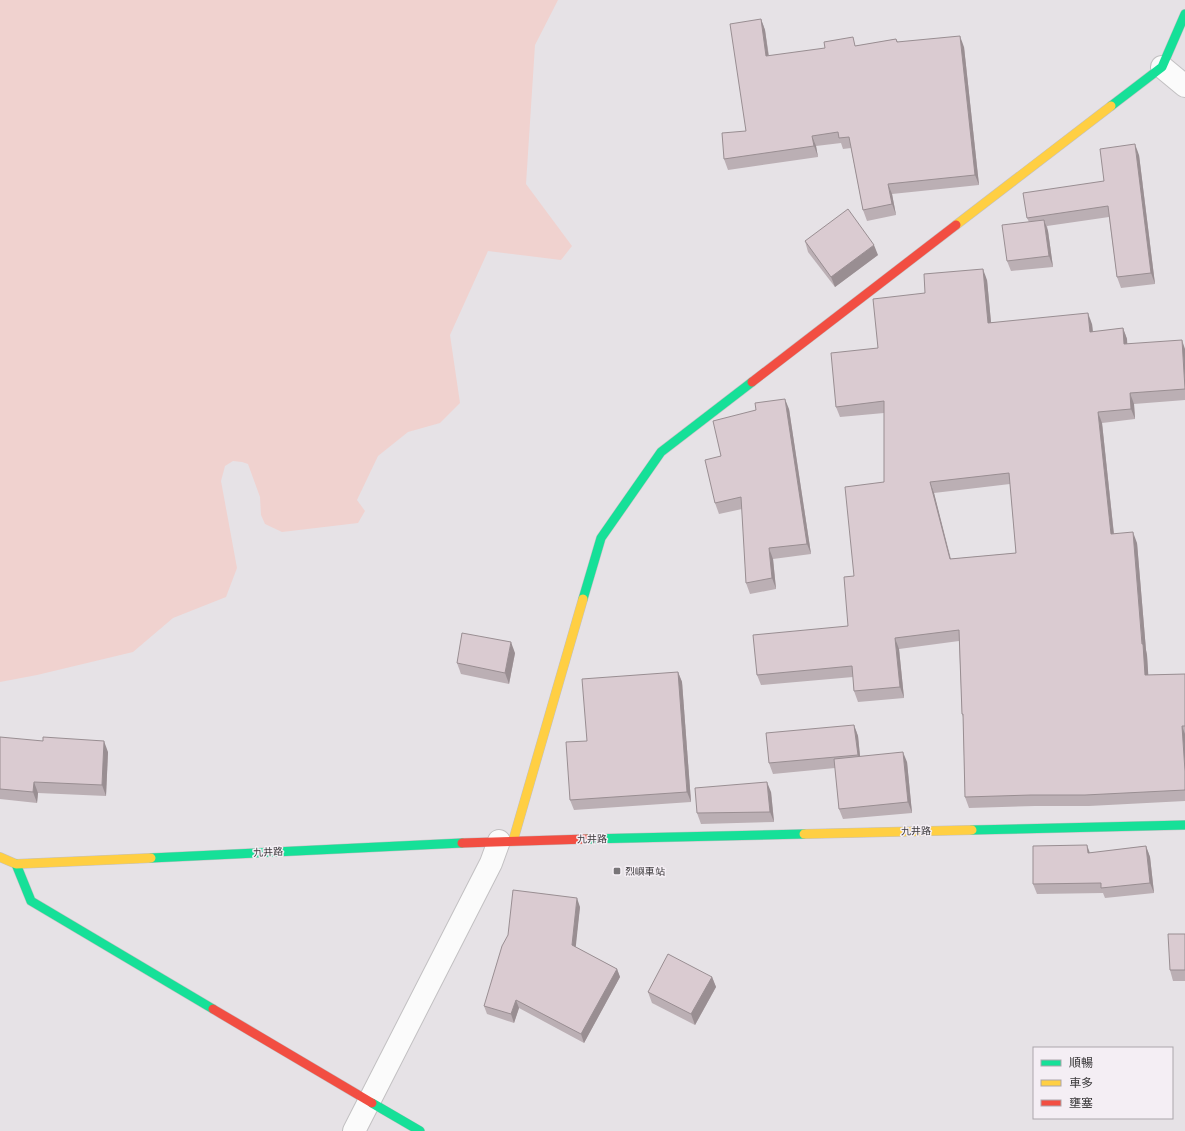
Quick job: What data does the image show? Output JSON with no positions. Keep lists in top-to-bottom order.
{
  "streets": {
    "street": ["九井路"]
  },
  "places": {
    "transit": ["烈嶼車站"]
  },
  "legend": ["順暢", "車多", "壅塞"]
}
